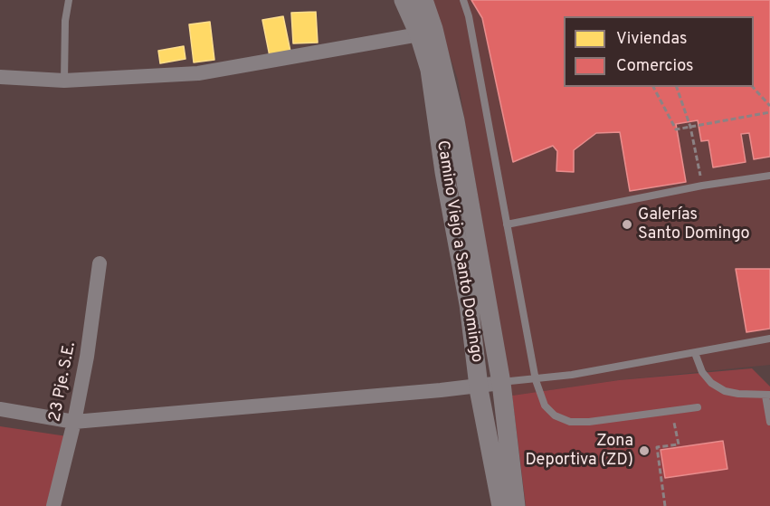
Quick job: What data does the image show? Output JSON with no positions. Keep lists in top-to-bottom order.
{
  "streets": {
    "street": ["Camino Viejo a Santo Domingo", "23 Pje. S.E."]
  },
  "places": ["Galerías Santo Domingo", "Zona Deportiva (ZD)"],
  "legend": ["Viviendas", "Comercios"]
}
